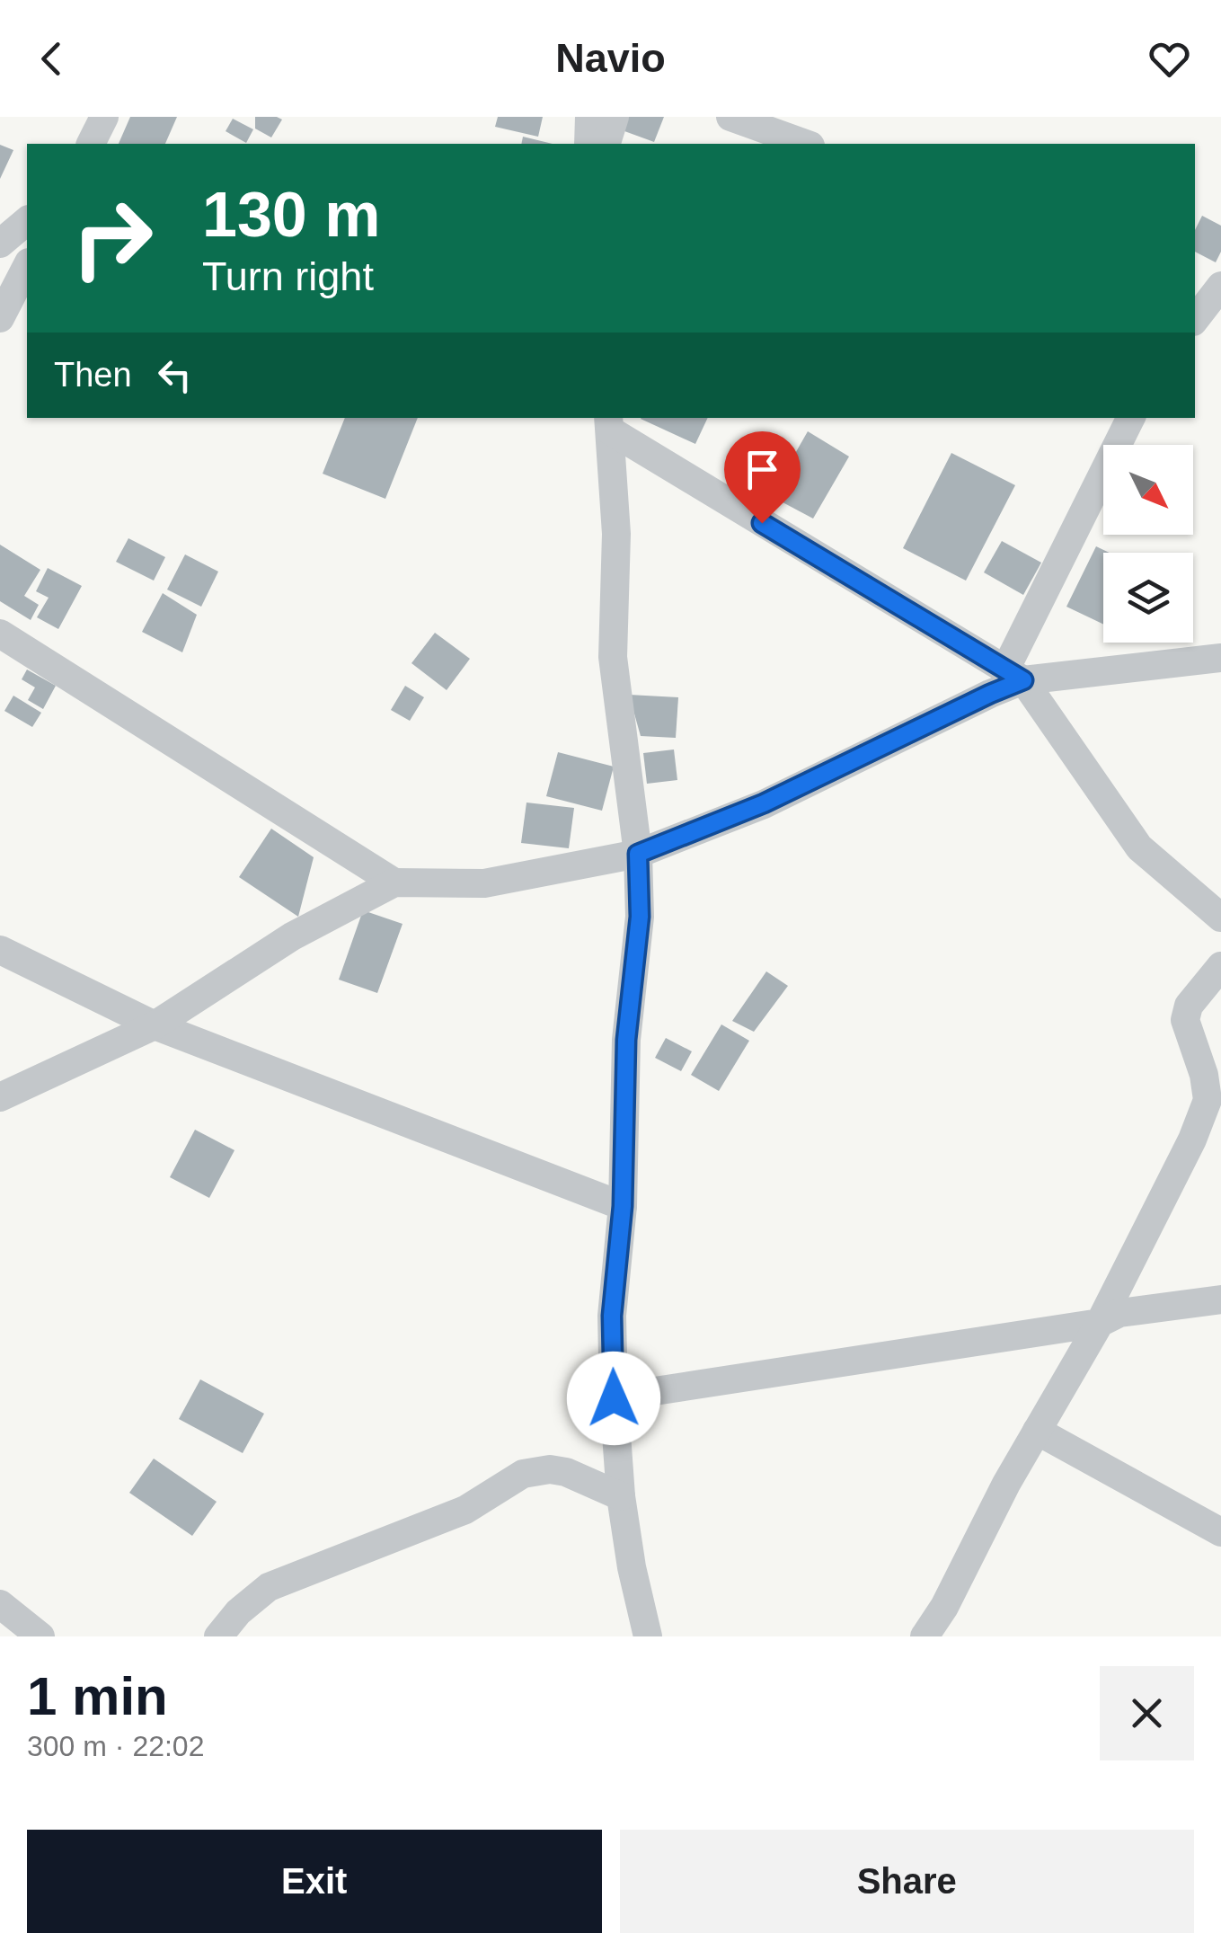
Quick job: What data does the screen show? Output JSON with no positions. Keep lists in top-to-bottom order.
{
  "north": "bottom right",
  "page": {
    "header": "Navio",
    "turn": ["130 m", "Turn right"],
    "then": "Then",
    "heading": ["1 min", "300 m · 22:02"],
    "buttons": ["Exit", "Share"]
  }
}
